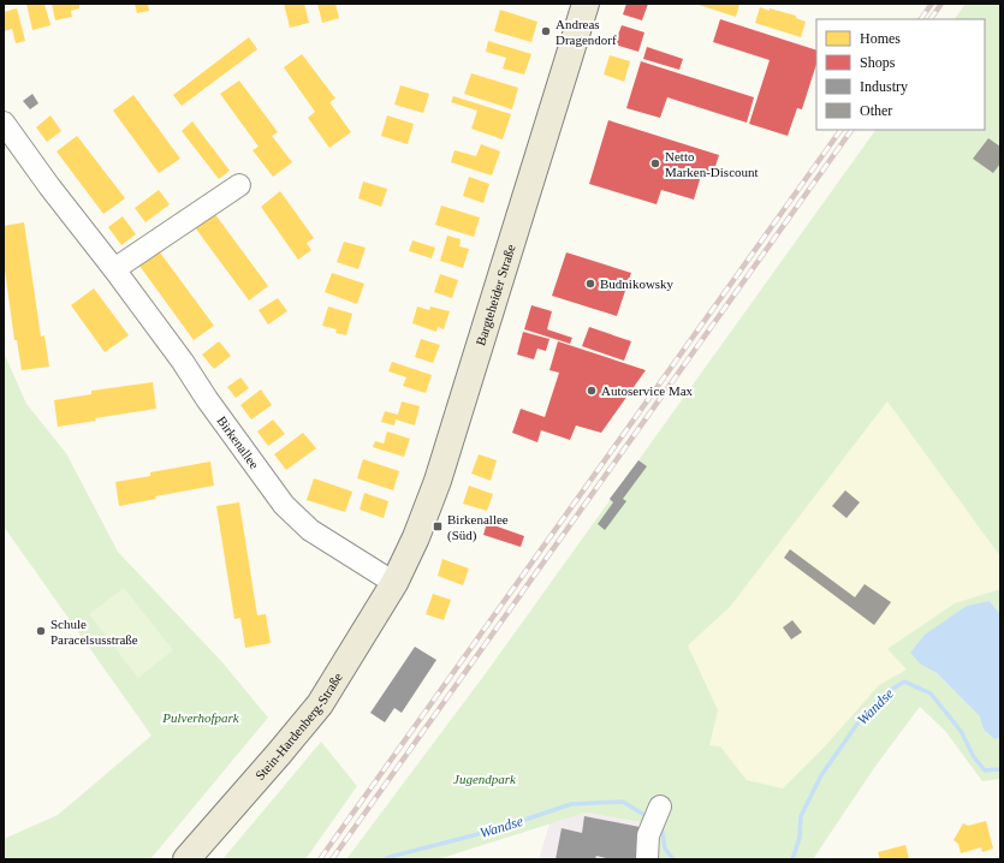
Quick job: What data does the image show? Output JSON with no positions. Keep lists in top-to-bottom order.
{
  "streets": {
    "main road": ["Bargteheider Straße", "Stein-Hardenberg-Straße"],
    "street": ["Birkenallee"]
  },
  "crossings": [
    ["Bargteheider Straße", "Birkenallee"],
    ["Bargteheider Straße", "Stein-Hardenberg-Straße"],
    ["Birkenallee", "Stein-Hardenberg-Straße"]
  ],
  "water": ["Wandse"],
  "parks": ["Pulverhofpark", "Jugendpark"],
  "places": {
    "other": [
      "Andreas Dragendorf",
      "Netto Marken-Discount",
      "Budnikowsky",
      "Autoservice Max",
      "Schule Paracelsusstraße"
    ],
    "transit": ["Birkenallee (Süd)"]
  },
  "legend": [
    "Homes",
    "Shops",
    "Industry",
    "Other"
  ]
}
